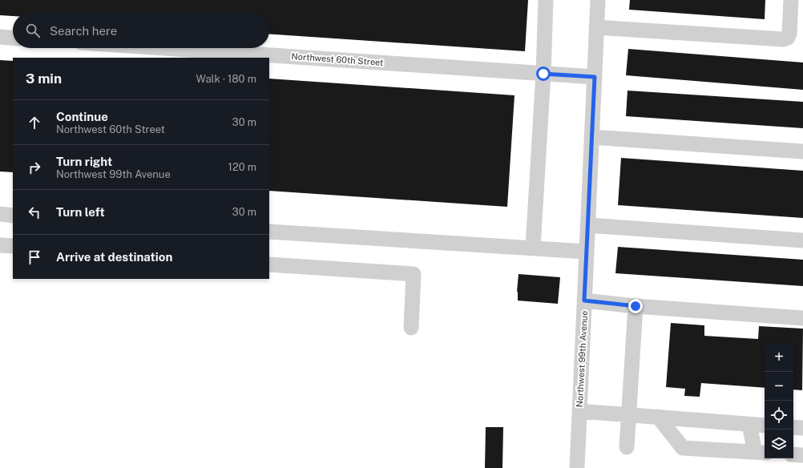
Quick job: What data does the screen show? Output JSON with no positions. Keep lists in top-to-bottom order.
{
  "streets": {
    "street": ["Northwest 60th Street", "Northwest 99th Avenue"]
  },
  "crossings": [
    ["Northwest 60th Street", "Northwest 99th Avenue"]
  ],
  "page": {
    "search": "Search here",
    "heading": ["3 min", "Walk · 180 m"],
    "list": [
      ["Continue", "Northwest 60th Street", "30 m"],
      ["Turn right", "Northwest 99th Avenue", "120 m"],
      ["Turn left", "30 m"],
      "Arrive at destination"
    ],
    "map_buttons": ["+", "−"]
  }
}
